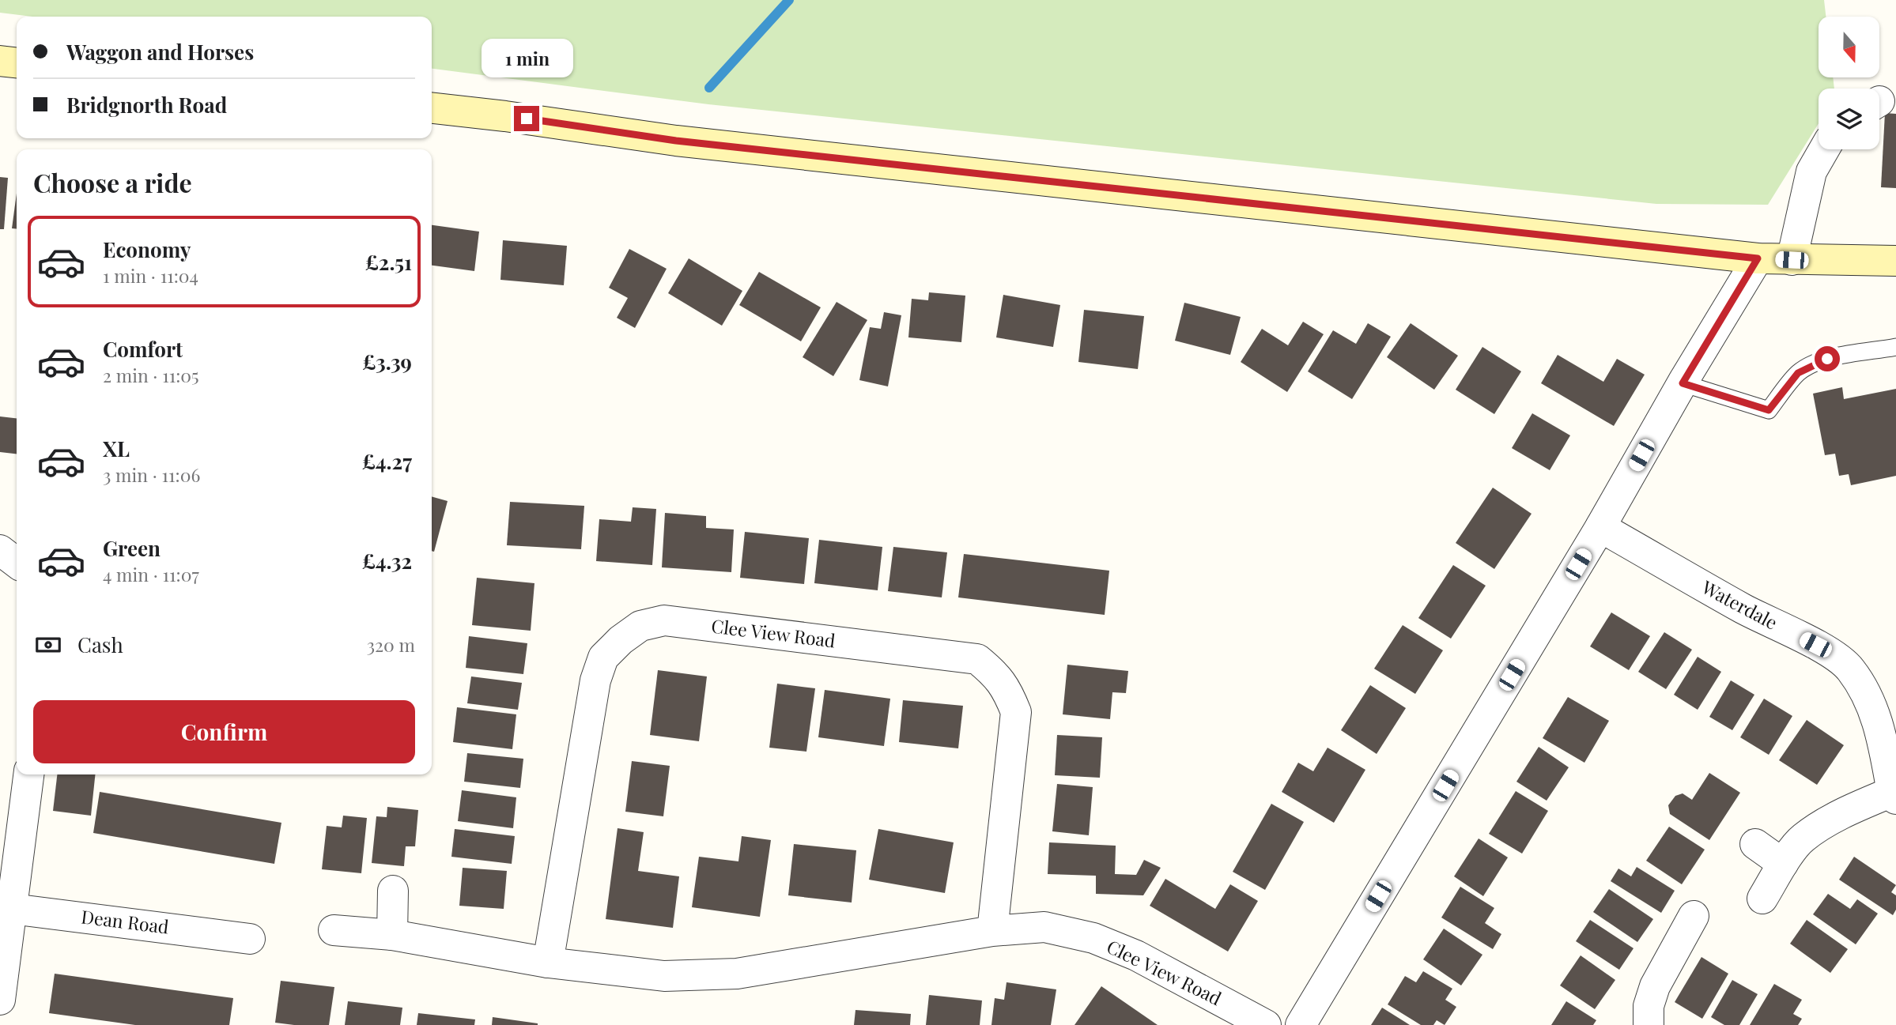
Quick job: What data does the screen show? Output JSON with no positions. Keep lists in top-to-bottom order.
{
  "streets": {
    "street": ["Waterdale", "Clee View Road", "Dean Road"]
  },
  "north": "bottom",
  "page": {
    "banner": ["Waggon and Horses", "Bridgnorth Road"],
    "bubble": "1 min",
    "heading": "Choose a ride",
    "list": [
      {
        "name": "Economy",
        "note": "1 min · 11:04",
        "value": "£2.51"
      },
      {
        "name": "Comfort",
        "note": "2 min · 11:05",
        "value": "£3.39"
      },
      {
        "name": "XL",
        "note": "3 min · 11:06",
        "value": "£4.27"
      },
      {
        "name": "Green",
        "note": "4 min · 11:07",
        "value": "£4.32"
      }
    ],
    "pay": ["Cash", "320 m"],
    "buttons": "Confirm"
  }
}
